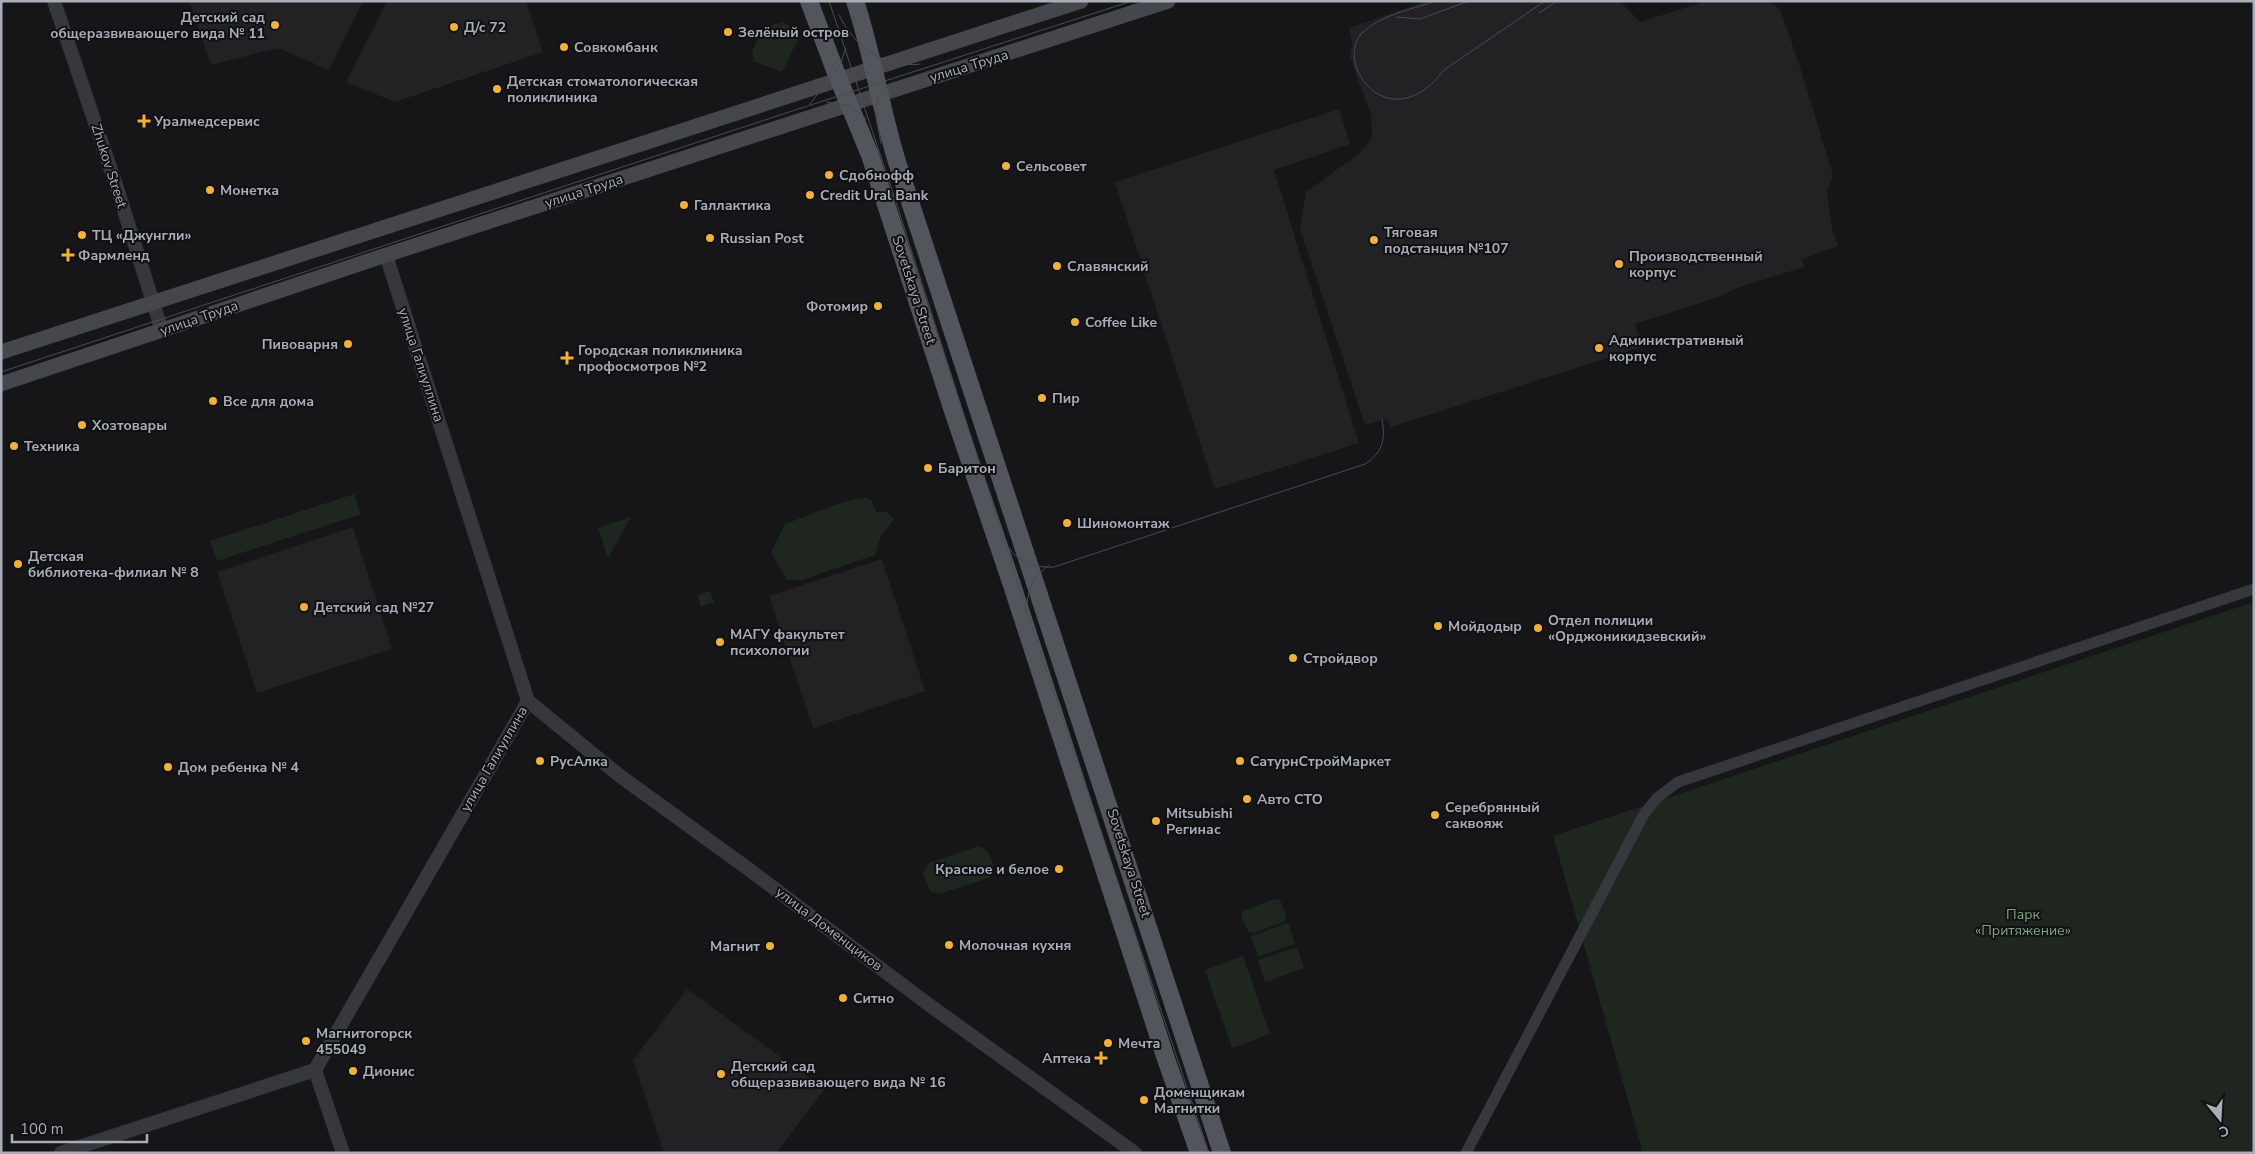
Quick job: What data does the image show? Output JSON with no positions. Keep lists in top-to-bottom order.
{
  "streets": {
    "main road": ["улица Труда", "Sovetskaya Street"],
    "street": ["Zhukov Street", "улица Галиуллина", "улица Доменщиков"]
  },
  "crossings": [
    ["улица Труда", "Zhukov Street"],
    ["улица Труда", "Sovetskaya Street"],
    ["улица Труда", "улица Галиуллина"],
    ["улица Галиуллина", "улица Доменщиков"]
  ],
  "parks": ["Парк «Притяжение»"],
  "places": {
    "other": [
      "Детский сад общеразвивающего вида № 11",
      "Д/с 72",
      "Зелёный остров",
      "Совкомбанк",
      "Детская стоматологическая поликлиника",
      "Сельсовет",
      "Сдобнофф",
      "Монетка",
      "Credit Ural Bank",
      "Галлактика",
      "ТЦ «Джунгли»",
      "Russian Post",
      "Тяговая подстанция №107",
      "Производственный корпус",
      "Славянский",
      "Фотомир",
      "Coffee Like",
      "Пивоварня",
      "Административный корпус",
      "Пир",
      "Все для дома",
      "Хозтовары",
      "Техника",
      "Баритон",
      "Шиномонтаж",
      "Детская библиотека-филиал № 8",
      "Детский сад №27",
      "Мойдодыр",
      "Отдел полиции «Орджоникидзевский»",
      "МАГУ факультет психологии",
      "Стройдвор",
      "РусАлка",
      "СатурнСтройМаркет",
      "Дом ребенка № 4",
      "Авто СТО",
      "Серебрянный саквояж",
      "Mitsubishi Регинас",
      "Красное и белое",
      "Молочная кухня",
      "Магнит",
      "Ситно",
      "Магнитогорск 455049",
      "Мечта",
      "Дионис",
      "Детский сад общеразвивающего вида № 16",
      "Доменщикам Магнитки"
    ],
    "health": [
      "Уралмедсервис",
      "Фармленд",
      "Городская поликлиника профосмотров №2",
      "Аптека"
    ]
  },
  "scale_bar": "100 m",
  "north": "bottom"
}
